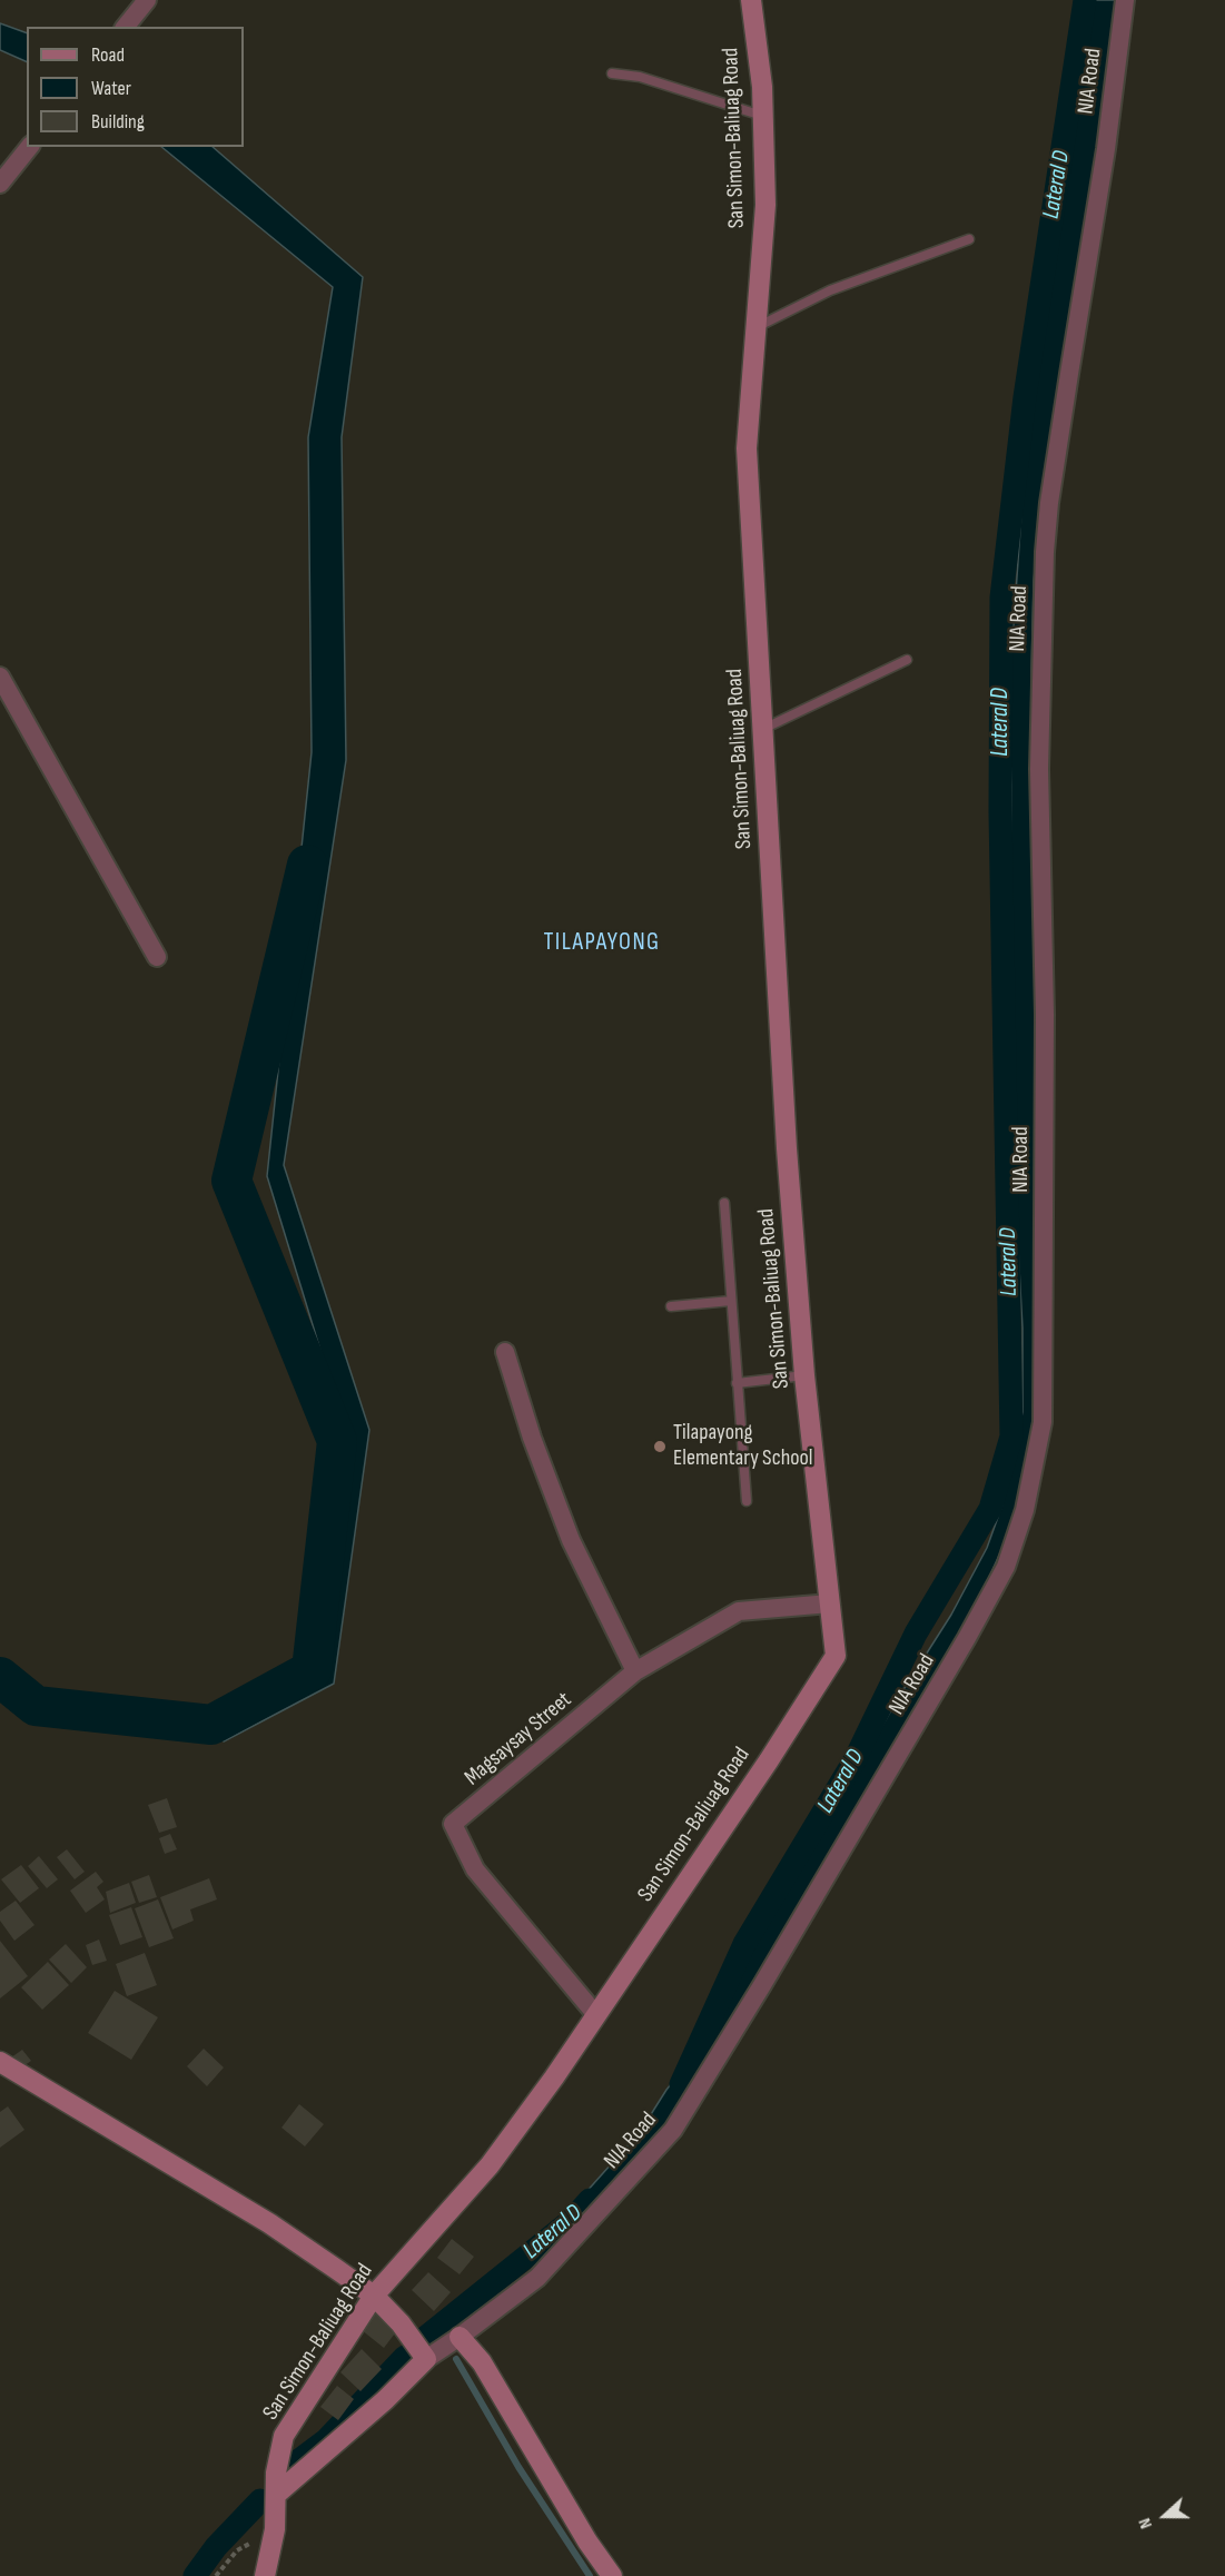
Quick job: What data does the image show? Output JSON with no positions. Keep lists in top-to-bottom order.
{
  "streets": {
    "main road": ["San Simon-Baliuag Road"],
    "street": ["NIA Road", "Magsaysay Street"]
  },
  "crossings": [
    ["San Simon-Baliuag Road", "Magsaysay Street"]
  ],
  "districts": ["TILAPAYONG"],
  "water": ["Lateral D"],
  "places": ["Tilapayong Elementary School"],
  "legend": ["Road", "Water", "Building"],
  "north": "left"
}
